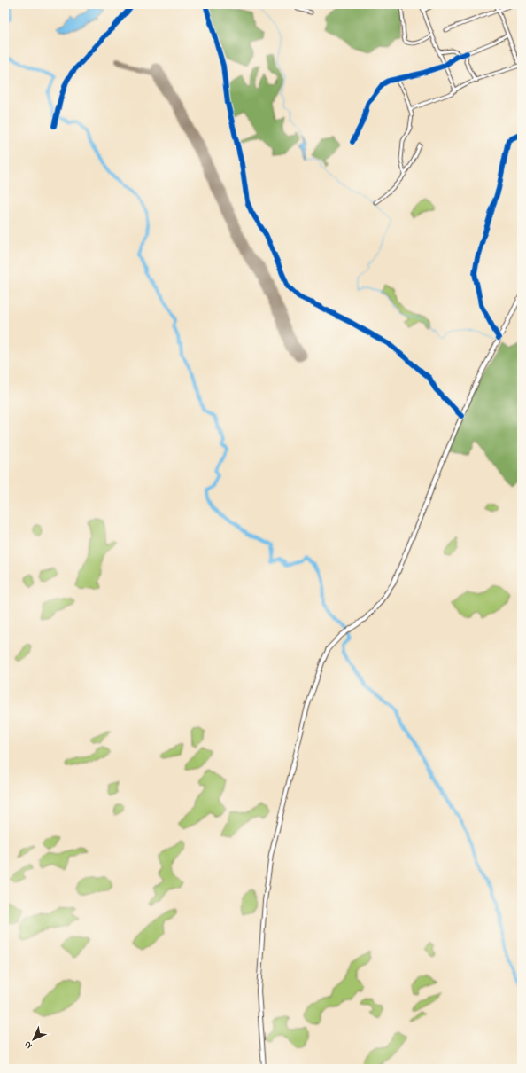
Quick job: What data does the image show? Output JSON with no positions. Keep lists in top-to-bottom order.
{
  "north": "bottom left"
}
